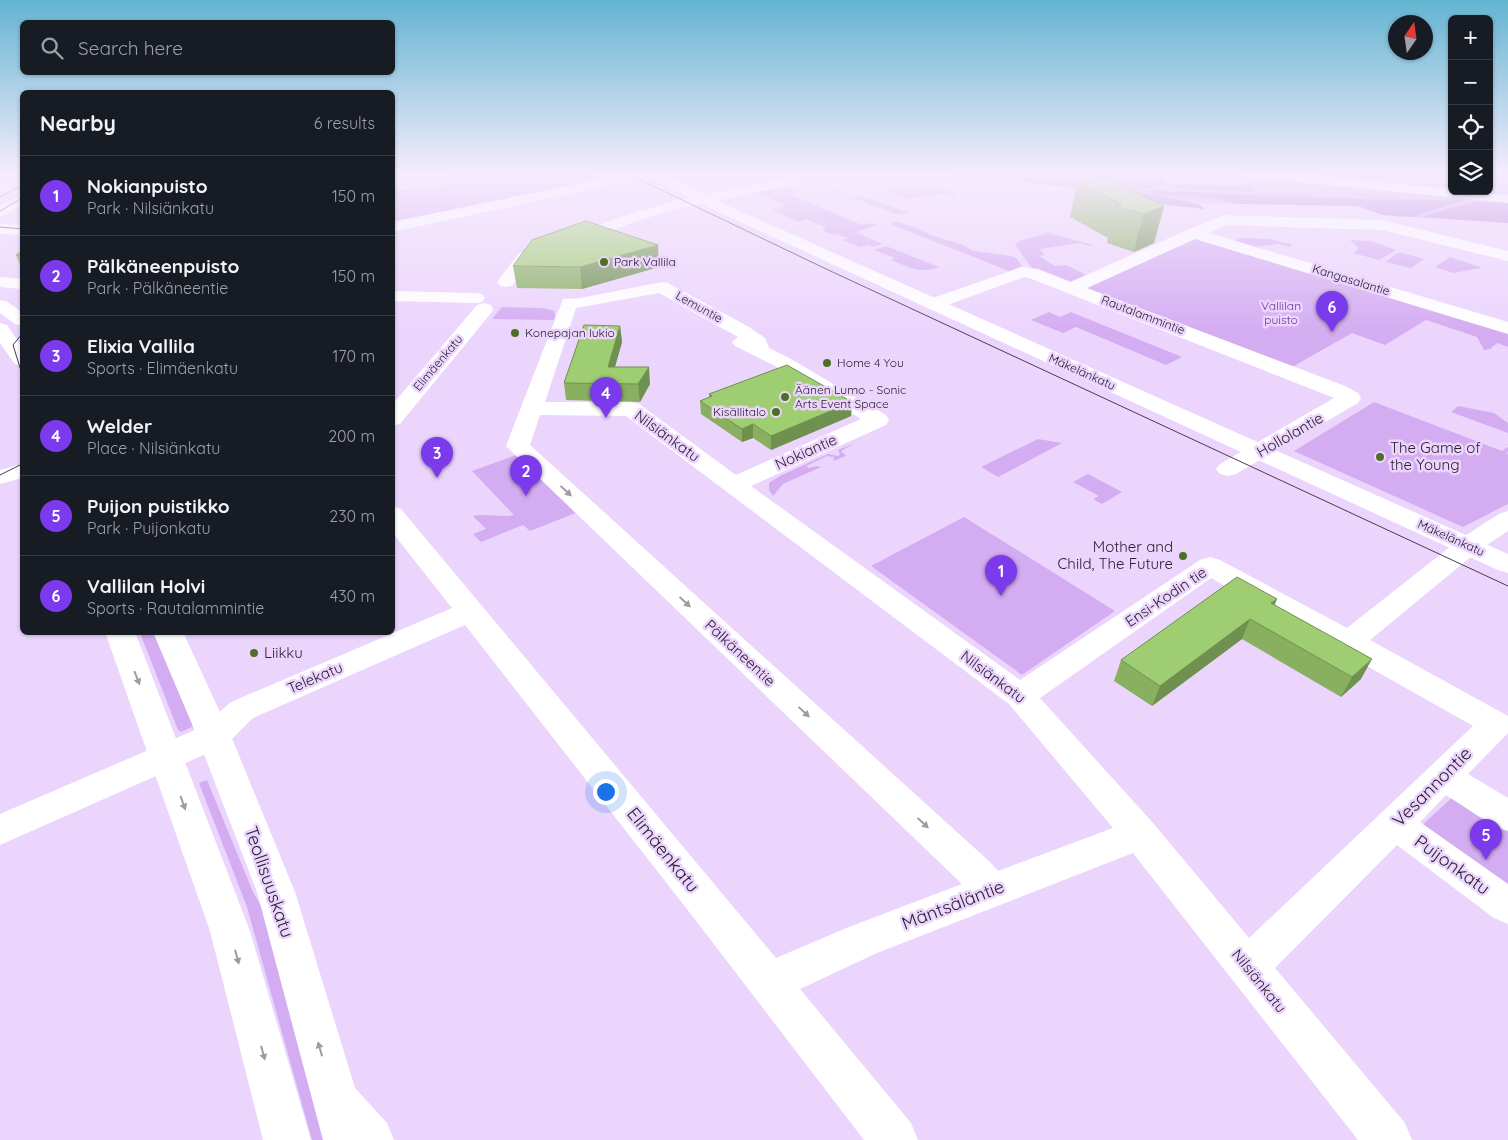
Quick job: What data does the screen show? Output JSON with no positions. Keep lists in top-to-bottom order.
{
  "streets": {
    "street": [
      "Kangasalantie",
      "Lemuntie",
      "Rautalammintie",
      "Elimäenkatu",
      "Mäkelänkatu",
      "Hollolantie",
      "Nilsiänkatu",
      "Nokiantie",
      "Ensi-Kodin tie",
      "Pälkäneentie",
      "Telekatu",
      "Vesannontie",
      "Puijonkatu",
      "Teollisuuskatu",
      "Mäntsäläntie"
    ]
  },
  "crossings": [
    ["Lemuntie", "Nilsiänkatu"],
    ["Lemuntie", "Nokiantie"],
    ["Lemuntie", "Pälkäneentie"],
    ["Rautalammintie", "Mäkelänkatu"],
    ["Rautalammintie", "Hollolantie"],
    ["Elimäenkatu", "Telekatu"],
    ["Elimäenkatu", "Mäntsäläntie"],
    ["Mäkelänkatu", "Hollolantie"],
    ["Nilsiänkatu", "Nokiantie"],
    ["Nilsiänkatu", "Ensi-Kodin tie"],
    ["Nilsiänkatu", "Pälkäneentie"],
    ["Nilsiänkatu", "Vesannontie"],
    ["Nilsiänkatu", "Mäntsäläntie"],
    ["Ensi-Kodin tie", "Vesannontie"],
    ["Pälkäneentie", "Mäntsäläntie"],
    ["Telekatu", "Teollisuuskatu"],
    ["Vesannontie", "Puijonkatu"]
  ],
  "one_way": ["Pälkäneentie"],
  "parks": ["Vallilan puisto"],
  "places": [
    "Park Vallila",
    "Konepajan lukio",
    "Home 4 You",
    "Äänen Lumo - Sonic Arts Event Space",
    "Kisällitalo",
    "The Game of the Young",
    "Mother and Child, The Future",
    "Liikku"
  ],
  "north": "top",
  "page": {
    "map_buttons": ["+", "−"],
    "search": "Search here",
    "heading": ["Nearby", "6 results"],
    "list": [
      {
        "mark": "1",
        "name": "Nokianpuisto",
        "note": "Park · Nilsiänkatu",
        "value": "150 m"
      },
      {
        "mark": "2",
        "name": "Pälkäneenpuisto",
        "note": "Park · Pälkäneentie",
        "value": "150 m"
      },
      {
        "mark": "3",
        "name": "Elixia Vallila",
        "note": "Sports · Elimäenkatu",
        "value": "170 m"
      },
      {
        "mark": "4",
        "name": "Welder",
        "note": "Place · Nilsiänkatu",
        "value": "200 m"
      },
      {
        "mark": "5",
        "name": "Puijon puistikko",
        "note": "Park · Puijonkatu",
        "value": "230 m"
      },
      {
        "mark": "6",
        "name": "Vallilan Holvi",
        "note": "Sports · Rautalammintie",
        "value": "430 m"
      }
    ],
    "pins": [
      "6",
      "4",
      "3",
      "2",
      "1",
      "5"
    ]
  }
}
